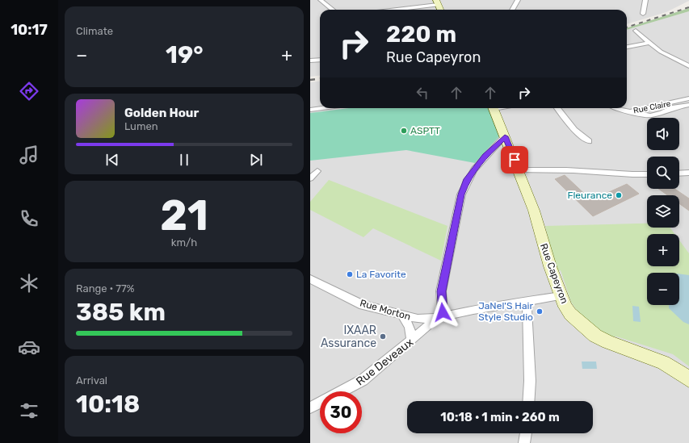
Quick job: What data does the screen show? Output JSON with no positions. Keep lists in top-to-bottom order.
{
  "streets": {
    "street": [
      "Rue Claire",
      "Rue Capeyron",
      "Rue Morton",
      "Rue Deveaux"
    ]
  },
  "crossings": [
    ["Rue Capeyron", "Rue Morton"],
    ["Rue Morton", "Rue Deveaux"]
  ],
  "places": [
    "ASPTT",
    "Fleurance",
    "La Favorite",
    "JaNel'S Hair Style Studio",
    "IXAAR Assurance"
  ],
  "page": {
    "tabs": "10:17",
    "tile": [
      "Climate",
      ["21", "km/h"],
      ["Range · 77%", "385 km"],
      ["Arrival", "10:18"]
    ],
    "turn": ["220 m", "Rue Capeyron"],
    "heat": ["−", "19°", "+"],
    "song": ["Golden Hour", "Lumen"],
    "map_buttons": ["+", "−"],
    "limit": "30",
    "trip": "10:18 · 1 min · 260 m"
  }
}
